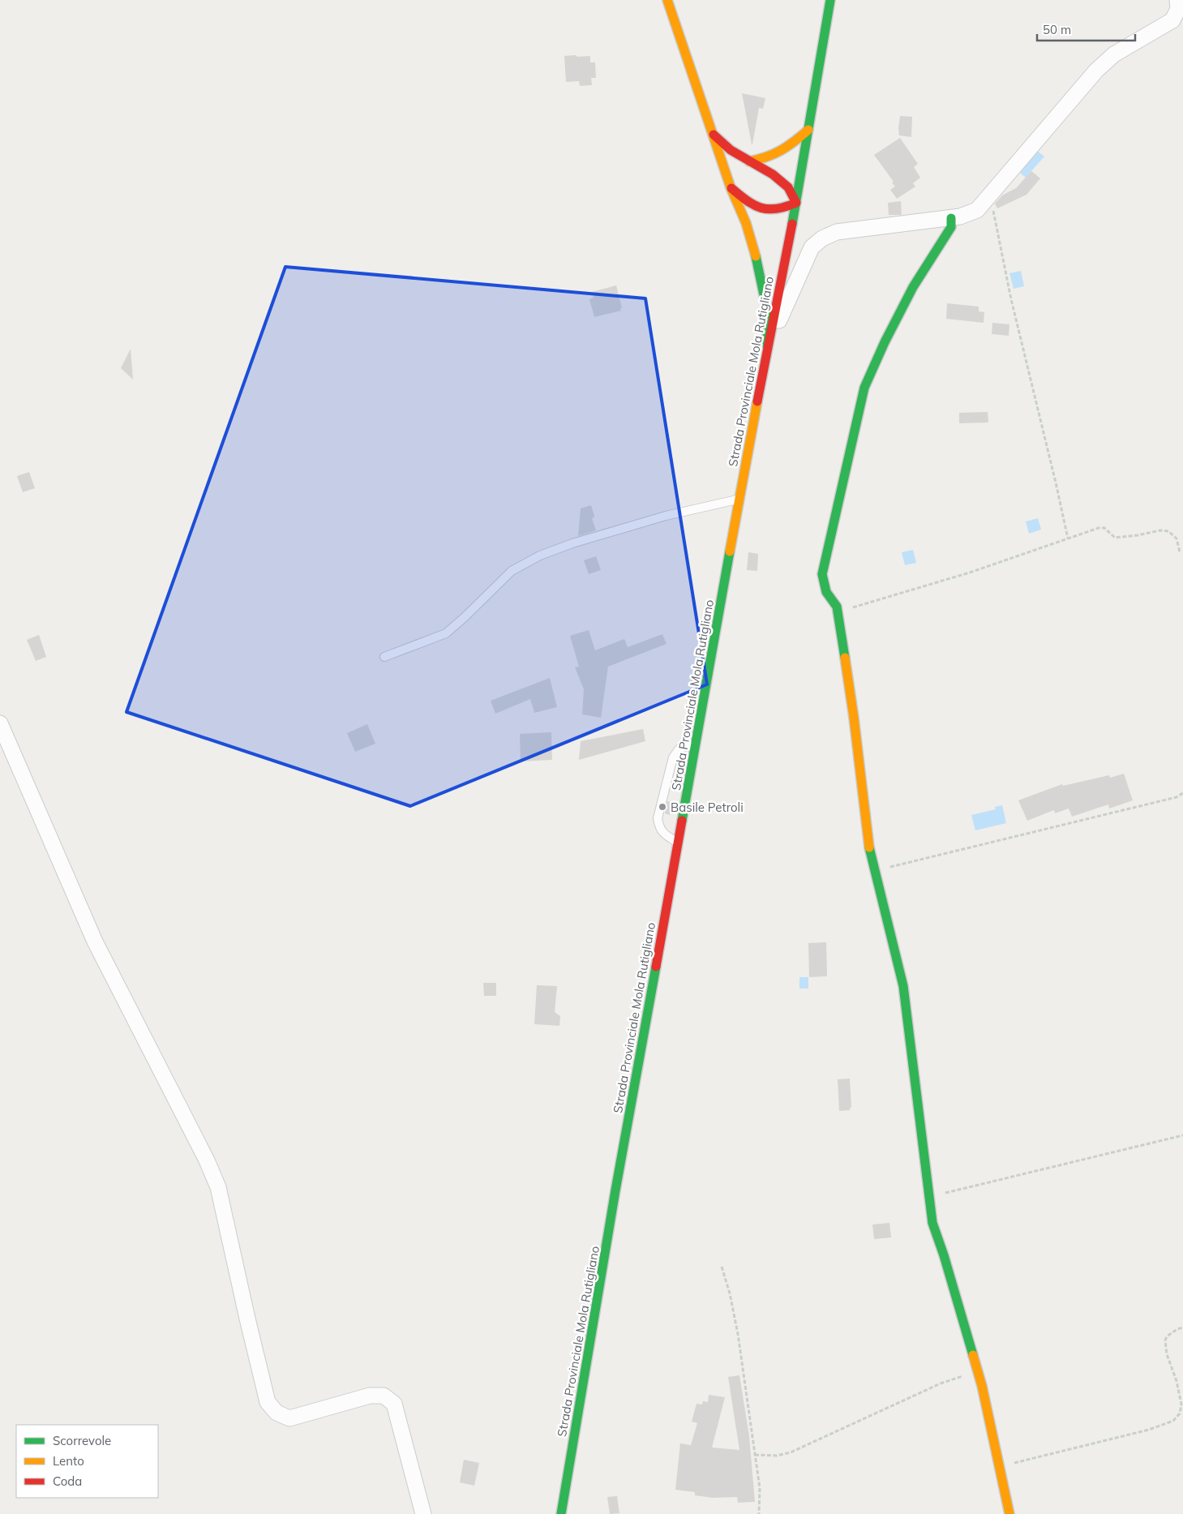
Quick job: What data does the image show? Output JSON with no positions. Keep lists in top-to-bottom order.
{
  "streets": {
    "main road": ["Strada Provinciale Mola Rutigliano"]
  },
  "places": ["Basile Petroli"],
  "legend": ["Scorrevole", "Lento", "Coda"],
  "scale_bar": "50 m"
}
